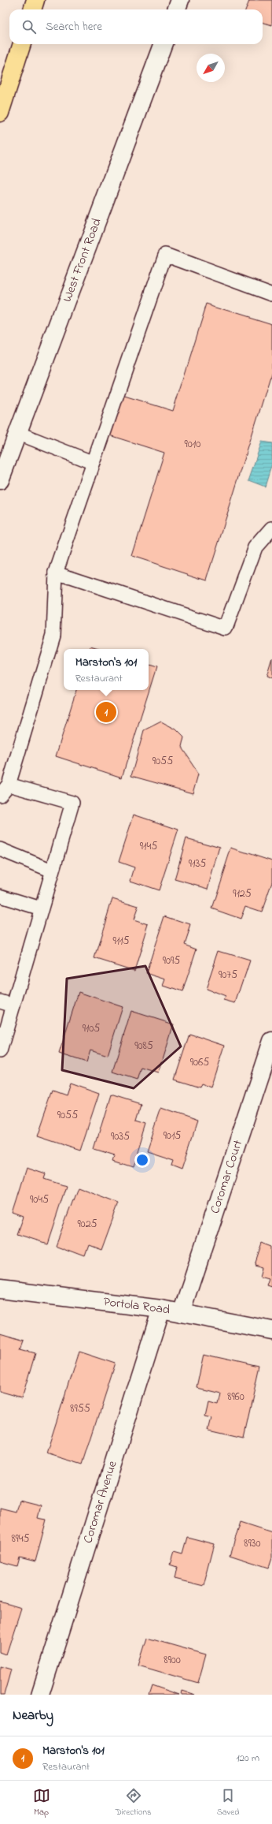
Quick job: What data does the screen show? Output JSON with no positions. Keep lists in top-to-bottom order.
{
  "streets": {
    "street": [
      "West Front Road",
      "Coromar Court",
      "Portola Road",
      "Coromar Avenue"
    ]
  },
  "crossings": [
    ["Coromar Court", "Portola Road"],
    ["Portola Road", "Coromar Avenue"]
  ],
  "house_numbers": [
    "9010",
    "9055",
    "9145",
    "9135",
    "9125",
    "9115",
    "9095",
    "9075",
    "9105",
    "9085",
    "9065",
    "9055",
    "9015",
    "9035",
    "9045",
    "9025",
    "8960",
    "8955",
    "8945",
    "8930",
    "8900"
  ],
  "north": "bottom left",
  "page": {
    "search": "Search here",
    "popup": ["Marston's 101", "Restaurant"],
    "pins": "1",
    "heading": "Nearby",
    "list": [
      {
        "mark": "1",
        "name": "Marston's 101",
        "note": "Restaurant",
        "value": "120 m"
      }
    ],
    "nav": ["Map", "Directions", "Saved"]
  }
}
